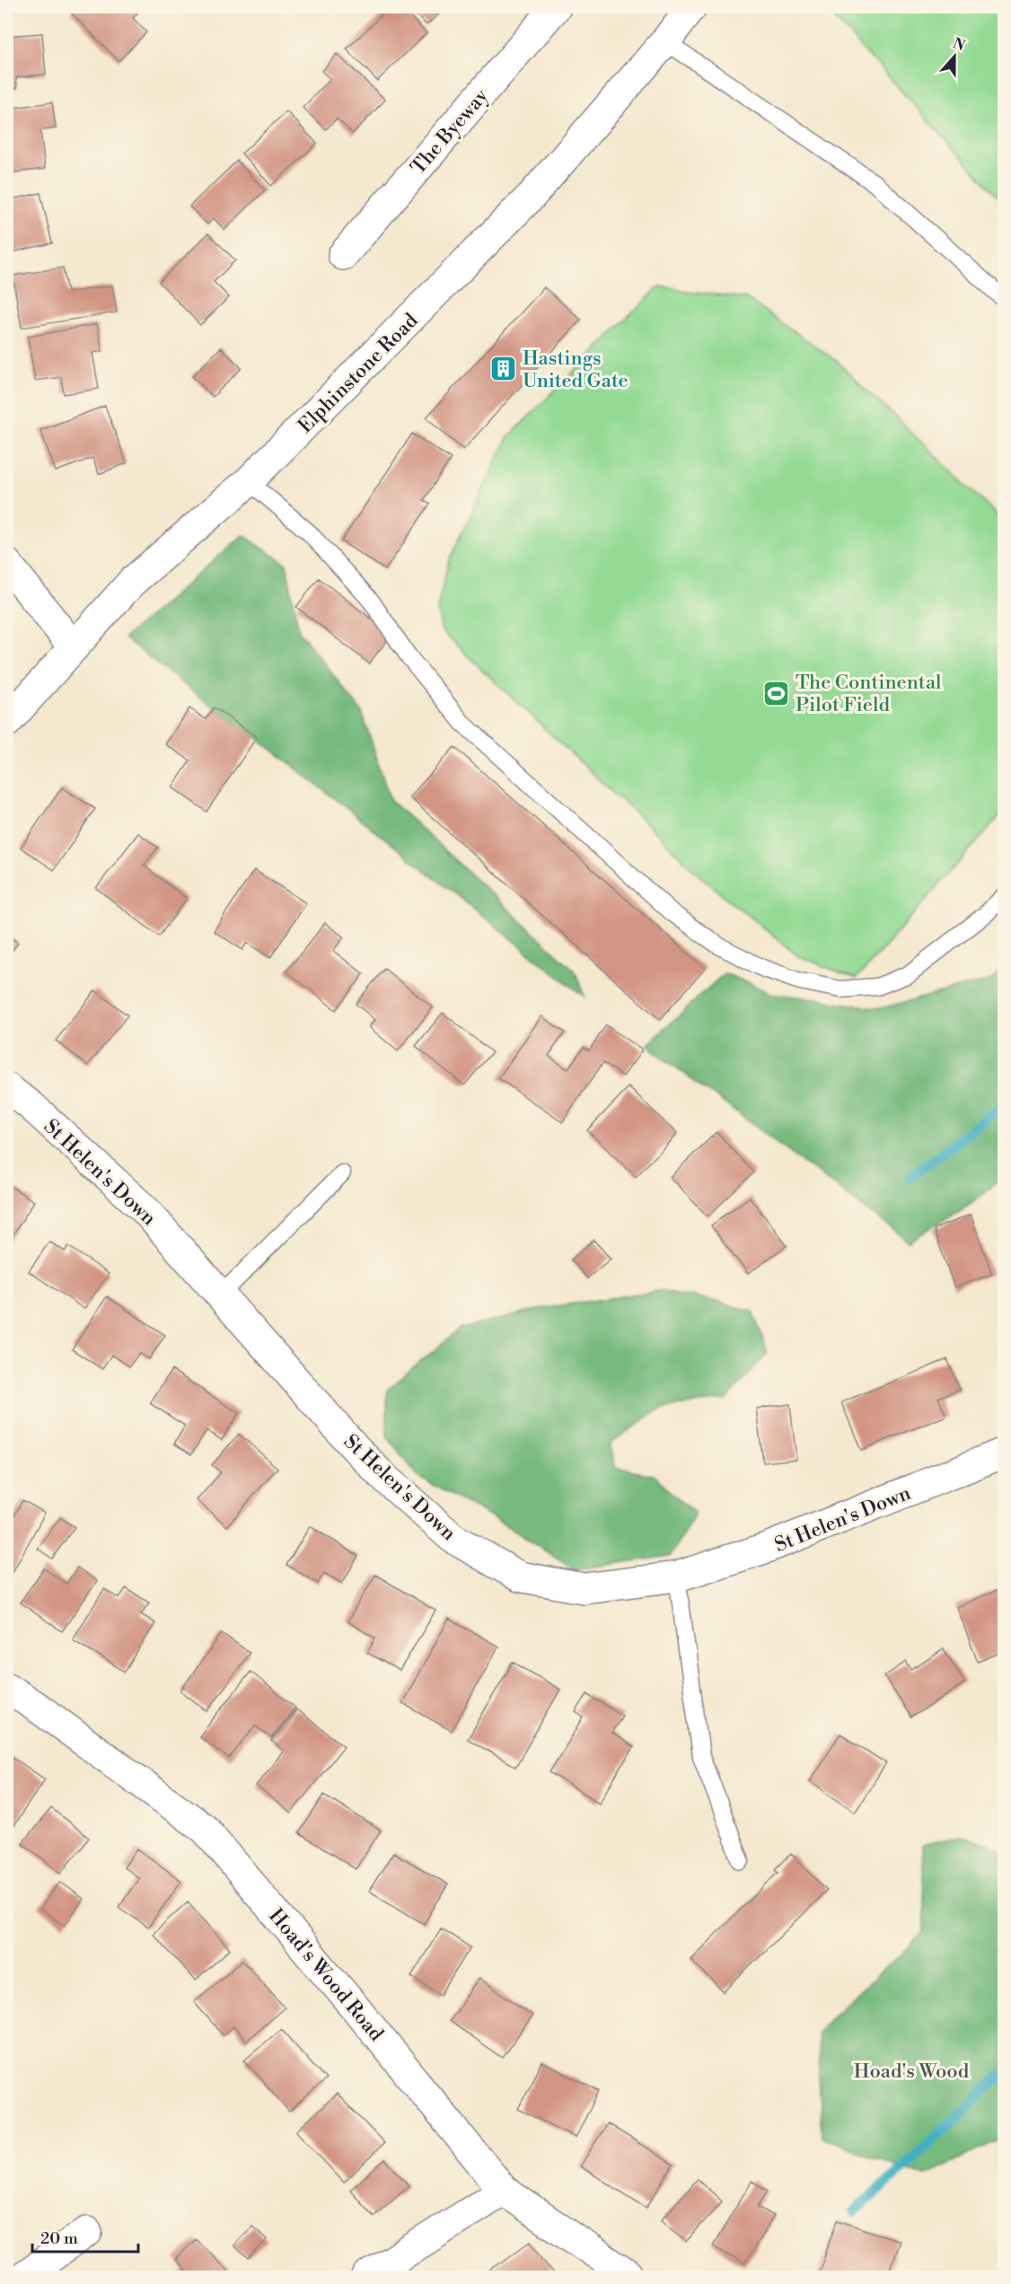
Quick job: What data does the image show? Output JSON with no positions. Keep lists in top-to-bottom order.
{
  "streets": {
    "street": [
      "The Byeway",
      "Elphinstone Road",
      "St Helen's Down",
      "Hoad's Wood Road"
    ]
  },
  "parks": ["Hoad's Wood"],
  "places": {
    "building": ["Hastings United Gate"],
    "sports": ["The Continental Pilot Field"]
  },
  "scale_bar": "20 m",
  "north": "top"
}
